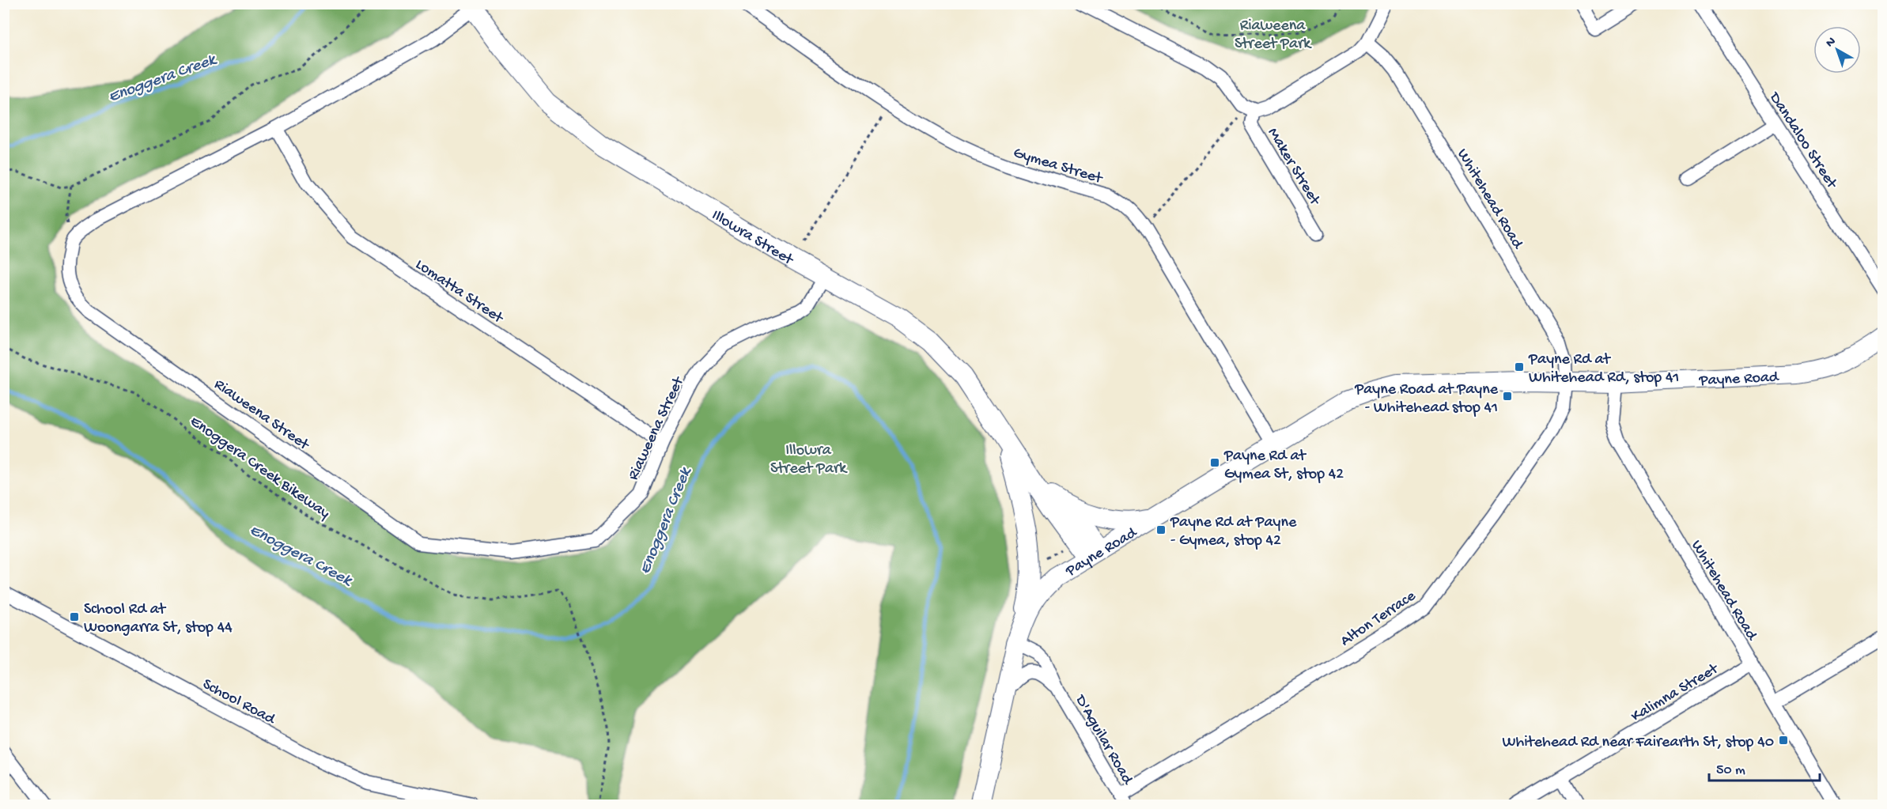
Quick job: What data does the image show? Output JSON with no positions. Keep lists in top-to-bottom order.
{
  "streets": {
    "street": [
      "Dandaloo Street",
      "Gymea Street",
      "Maker Street",
      "Whitehead Road",
      "Illowra Street",
      "Lomatta Street",
      "Payne Road",
      "Riaweena Street",
      "Alton Terrace",
      "Kalimna Street",
      "School Road",
      "D'Aguilar Road"
    ],
    "path": ["Enoggera Creek Bikeway"]
  },
  "crossings": [
    ["Gymea Street", "Payne Road"],
    ["Whitehead Road", "Payne Road"],
    ["Whitehead Road", "Alton Terrace"],
    ["Whitehead Road", "Kalimna Street"],
    ["Illowra Street", "Payne Road"],
    ["Illowra Street", "Riaweena Street"],
    ["Lomatta Street", "Riaweena Street"],
    ["Payne Road", "Alton Terrace"],
    ["Payne Road", "D'Aguilar Road"],
    ["Alton Terrace", "D'Aguilar Road"]
  ],
  "water": ["Enoggera Creek"],
  "parks": ["Riaweena Street Park", "Illowra Street Park"],
  "places": {
    "transit": [
      "Payne Rd at Whitehead Rd, stop 41",
      "Payne Road at Payne - Whitehead stop 41",
      "Payne Rd at Gymea St, stop 42",
      "Payne Rd at Payne - Gymea, stop 42",
      "School Rd at Woongarra St, stop 44",
      "Whitehead Rd near Fairearth St, stop 40"
    ]
  },
  "scale_bar": "50 m",
  "north": "top left"
}
